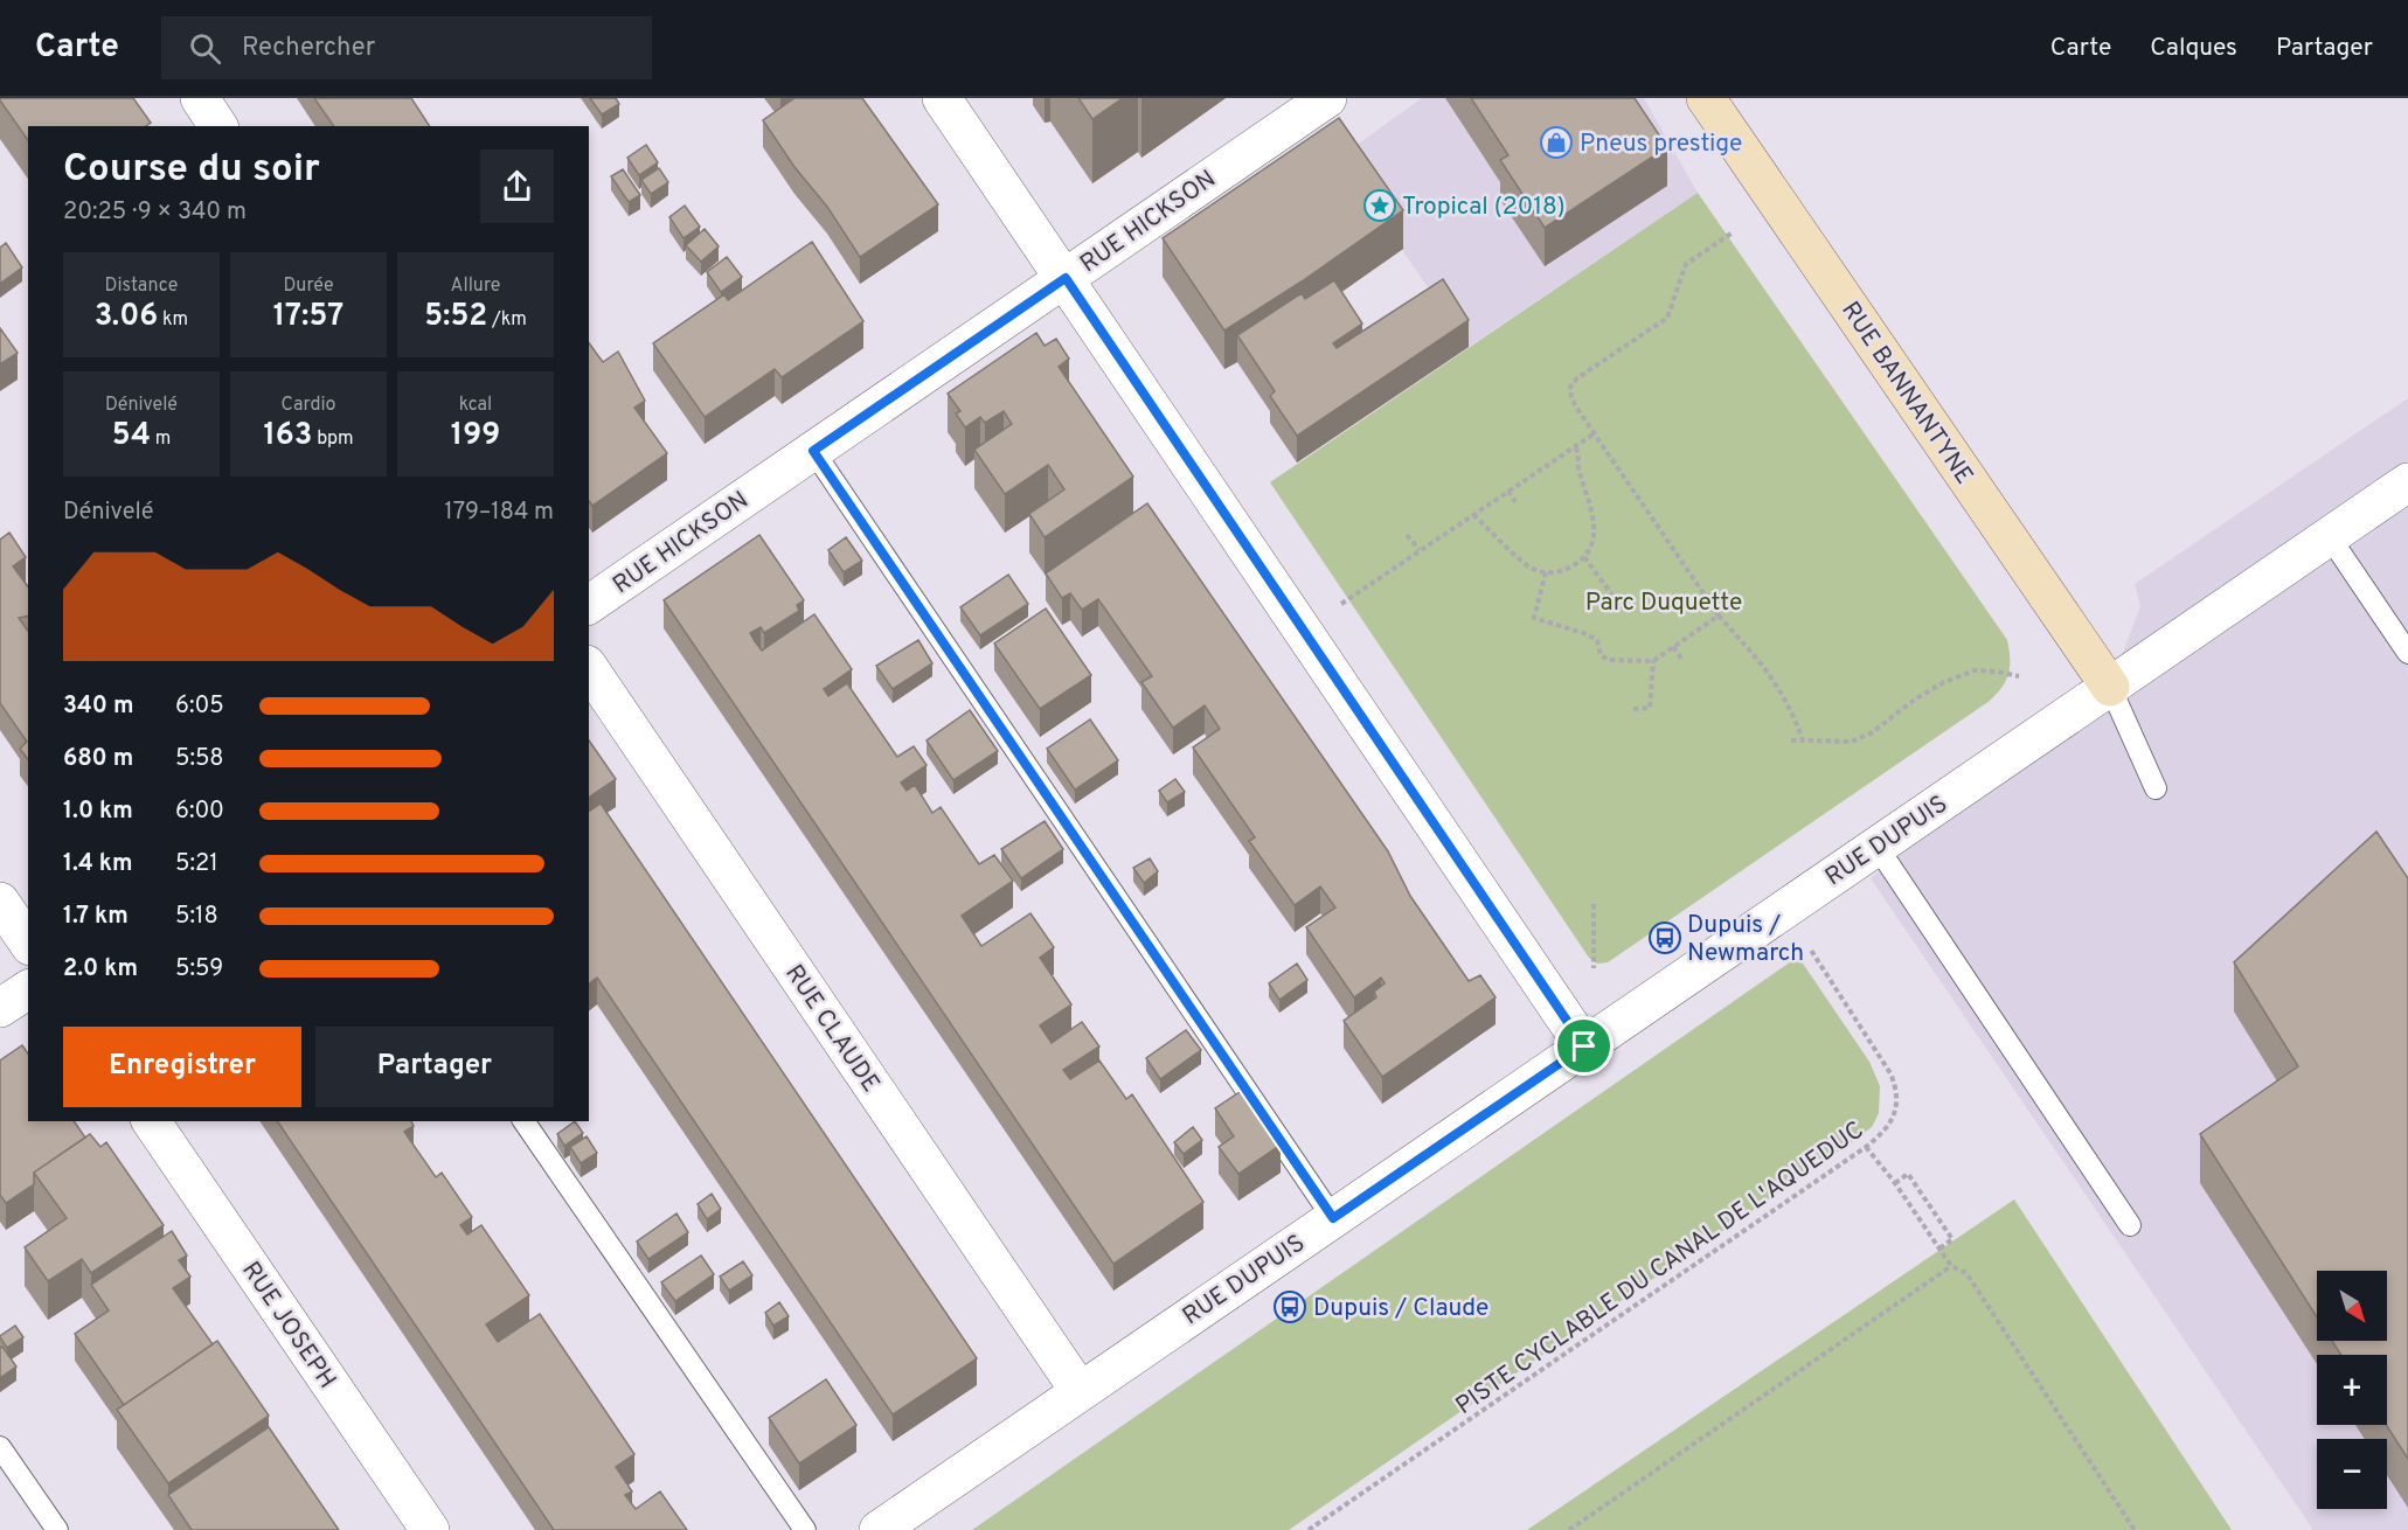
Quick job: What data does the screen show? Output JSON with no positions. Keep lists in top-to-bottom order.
{
  "streets": {
    "street": [
      "RUE HICKSON",
      "RUE BANNANTYNE",
      "RUE DUPUIS",
      "RUE CLAUDE",
      "RUE JOSEPH"
    ],
    "path": ["PISTE CYCLABLE DU CANAL DE L'AQUEDUC"]
  },
  "crossings": [
    ["RUE BANNANTYNE", "RUE DUPUIS"],
    ["RUE DUPUIS", "RUE CLAUDE"],
    ["RUE DUPUIS", "PISTE CYCLABLE DU CANAL DE L'AQUEDUC"]
  ],
  "parks": ["Parc Duquette"],
  "places": {
    "shop": ["Pneus prestige"],
    "place": ["Tropical (2018)"],
    "bus stop": ["Dupuis / Newmarch", "Dupuis / Claude"]
  },
  "north": "bottom right",
  "page": {
    "header": "Carte",
    "search": "Rechercher",
    "nav": ["Carte", "Calques", "Partager"],
    "heading": ["Course du soir", "20:25 · 9 × 340 m"],
    "stats": [
      ["Distance", "3.06 km"],
      ["Durée", "17:57"],
      ["Allure", "5:52 /km"],
      ["Dénivelé", "54 m"],
      ["Cardio", "163 bpm"],
      ["kcal", "199"]
    ],
    "chart": ["Dénivelé", "179–184 m"],
    "list": [
      {
        "name": "340 m",
        "note": "6:05"
      },
      {
        "name": "680 m",
        "note": "5:58"
      },
      {
        "name": "1.0 km",
        "note": "6:00"
      },
      {
        "name": "1.4 km",
        "note": "5:21"
      },
      {
        "name": "1.7 km",
        "note": "5:18"
      },
      {
        "name": "2.0 km",
        "note": "5:59"
      }
    ],
    "buttons": ["Enregistrer", "Partager"],
    "map_buttons": ["+", "−"]
  }
}
